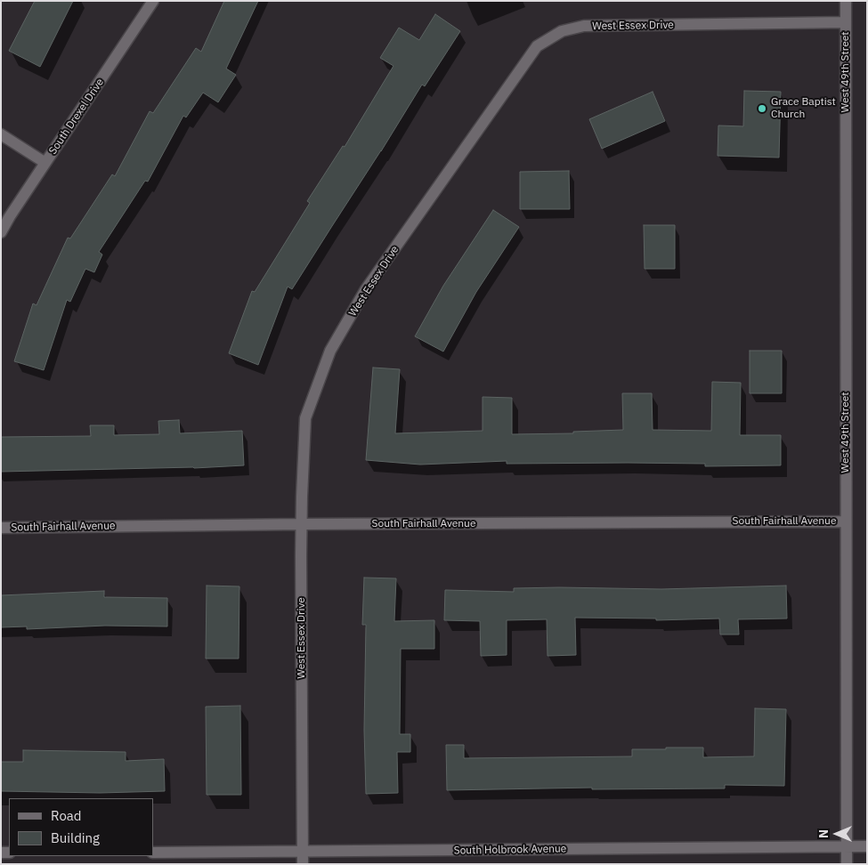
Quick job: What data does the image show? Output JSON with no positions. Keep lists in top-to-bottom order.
{
  "streets": {
    "street": [
      "West Essex Drive",
      "West 49th Street",
      "South Drexel Drive",
      "South Fairhall Avenue",
      "South Holbrook Avenue"
    ]
  },
  "crossings": [
    ["West Essex Drive", "West 49th Street"],
    ["West Essex Drive", "South Fairhall Avenue"],
    ["West Essex Drive", "South Holbrook Avenue"],
    ["West 49th Street", "South Fairhall Avenue"],
    ["West 49th Street", "South Holbrook Avenue"]
  ],
  "places": ["Grace Baptist Church"],
  "legend": ["Road", "Building"],
  "north": "left"
}
